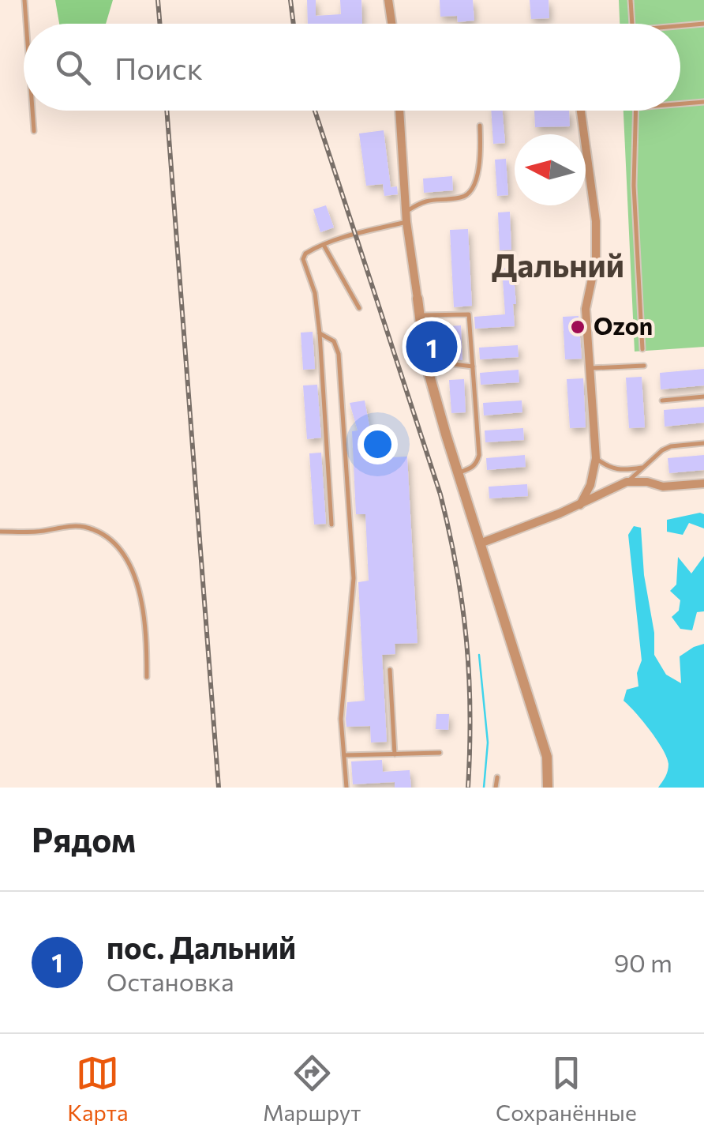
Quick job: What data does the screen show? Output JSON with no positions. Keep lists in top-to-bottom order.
{
  "districts": ["Дальний"],
  "places": ["Ozon"],
  "north": "left",
  "page": {
    "search": "Поиск",
    "pins": "1",
    "heading": "Рядом",
    "list": [
      {
        "mark": "1",
        "name": "пос. Дальний",
        "note": "Остановка",
        "value": "90 m"
      }
    ],
    "nav": ["Карта", "Маршрут", "Сохранённые"]
  }
}
